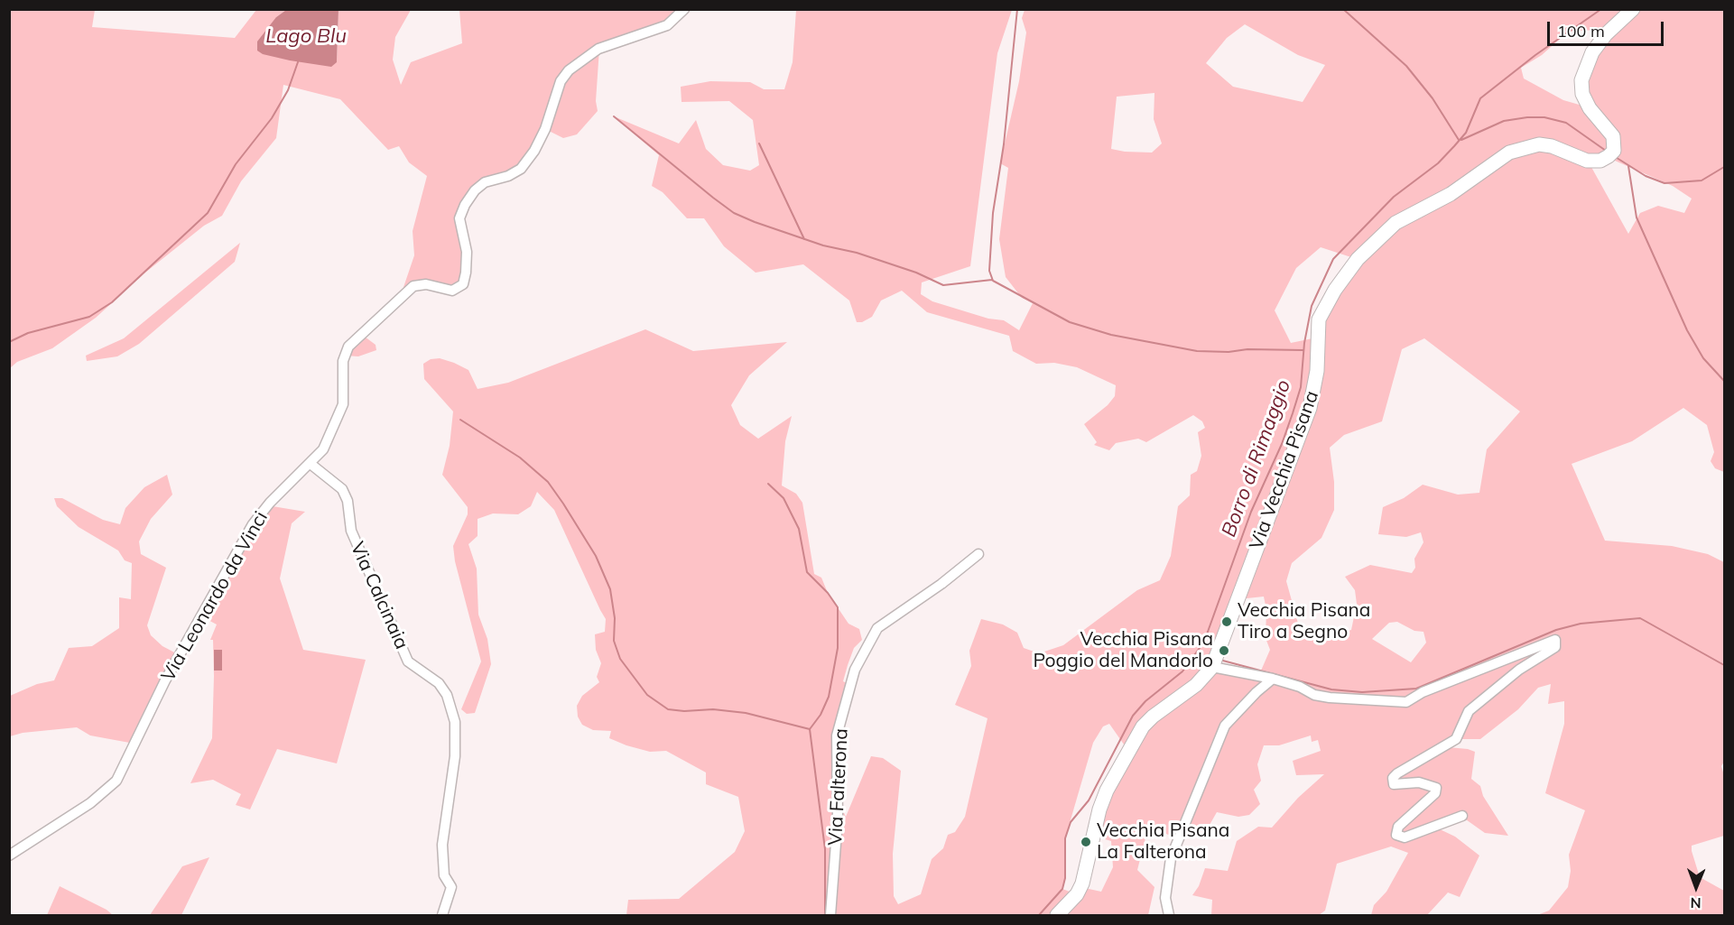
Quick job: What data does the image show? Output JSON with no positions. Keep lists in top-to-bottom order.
{
  "streets": {
    "main road": ["Via Vecchia Pisana"],
    "street": ["Via Calcinaia", "Via Leonardo da Vinci", "Via Falterona"]
  },
  "crossings": [
    ["Via Calcinaia", "Via Leonardo da Vinci"]
  ],
  "water": ["Lago Blu", "Borro di Rimaggio"],
  "places": ["Vecchia Pisana Tiro a Segno", "Vecchia Pisana Poggio del Mandorlo", "Vecchia Pisana La Falterona"],
  "scale_bar": "100 m",
  "north": "bottom"
}
